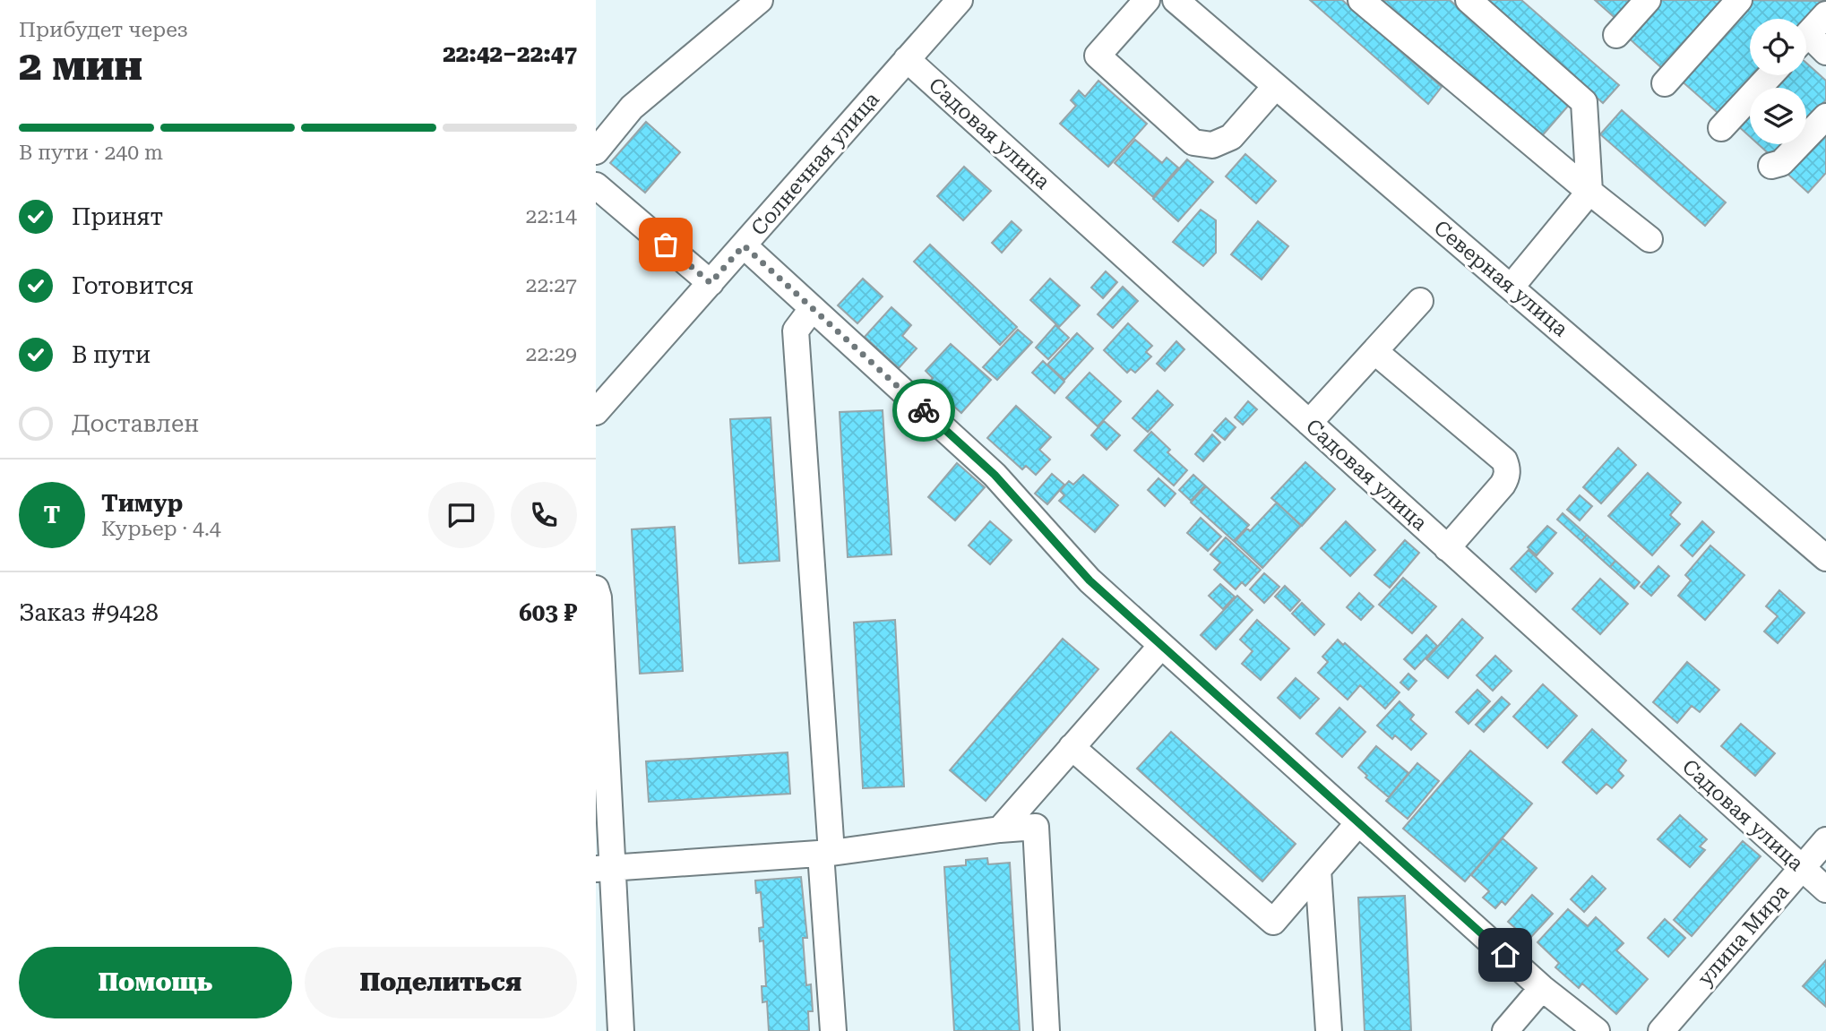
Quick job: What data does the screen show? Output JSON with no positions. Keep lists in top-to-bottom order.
{
  "streets": {
    "street": [
      "Садовая улица",
      "Солнечная улица",
      "Северная улица",
      "улица Мира"
    ]
  },
  "crossings": [
    ["Садовая улица", "Солнечная улица"],
    ["Садовая улица", "улица Мира"]
  ],
  "page": {
    "heading": ["2 мин", "Прибудет через", "22:42–22:47"],
    "panel": [
      "Тимур",
      "Курьер · 4.4",
      "Заказ #9428",
      "603 ₽"
    ],
    "bar": "В пути · 240 m",
    "list": [
      ["Принят", "22:14"],
      ["Готовится", "22:27"],
      ["В пути", "22:29"],
      "Доставлен"
    ],
    "round": "Т",
    "buttons": ["Помощь", "Поделиться"]
  }
}
